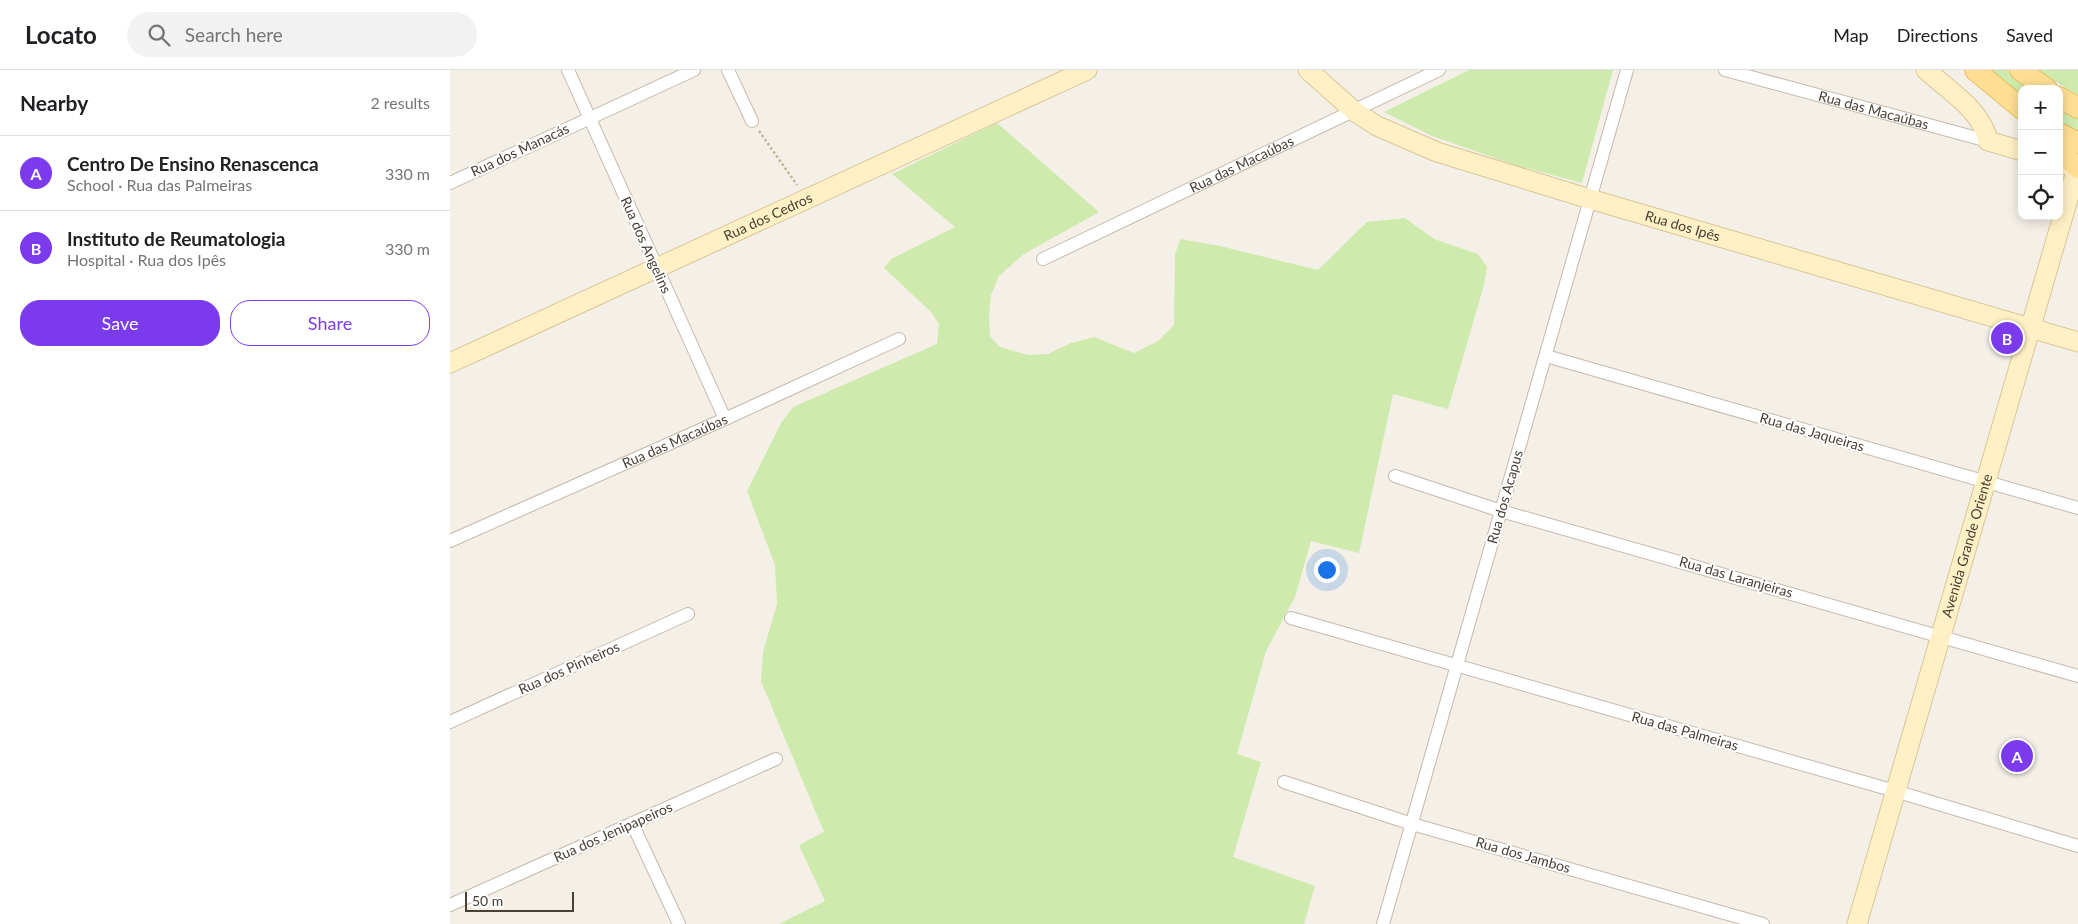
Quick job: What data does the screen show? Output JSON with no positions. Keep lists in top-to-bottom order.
{
  "streets": {
    "street": [
      "Rua das Macaúbas",
      "Rua dos Manacás",
      "Rua dos Cedros",
      "Rua dos Ipês",
      "Rua dos Angelins",
      "Rua das Jaqueiras",
      "Rua dos Acapus",
      "Avenida Grande Oriente",
      "Rua das Laranjeiras",
      "Rua dos Pinheiros",
      "Rua das Palmeiras",
      "Rua dos Jenipapeiros",
      "Rua dos Jambos"
    ]
  },
  "crossings": [
    ["Rua das Macaúbas", "Rua dos Ipês"],
    ["Rua das Macaúbas", "Rua dos Angelins"],
    ["Rua dos Manacás", "Rua dos Angelins"],
    ["Rua dos Cedros", "Rua dos Angelins"],
    ["Rua dos Ipês", "Rua dos Acapus"],
    ["Rua dos Ipês", "Avenida Grande Oriente"],
    ["Rua das Jaqueiras", "Rua dos Acapus"],
    ["Rua das Jaqueiras", "Avenida Grande Oriente"],
    ["Rua dos Acapus", "Rua das Laranjeiras"],
    ["Rua dos Acapus", "Rua das Palmeiras"],
    ["Rua dos Acapus", "Rua dos Jambos"],
    ["Avenida Grande Oriente", "Rua das Laranjeiras"],
    ["Avenida Grande Oriente", "Rua das Palmeiras"]
  ],
  "scale_bar": "50 m",
  "page": {
    "header": "Locato",
    "search": "Search here",
    "nav": ["Map", "Directions", "Saved"],
    "heading": ["Nearby", "2 results"],
    "map_buttons": ["+", "−"],
    "list": [
      {
        "mark": "A",
        "name": "Centro De Ensino Renascenca",
        "note": "School · Rua das Palmeiras",
        "value": "330 m"
      },
      {
        "mark": "B",
        "name": "Instituto de Reumatologia",
        "note": "Hospital · Rua dos Ipês",
        "value": "330 m"
      }
    ],
    "buttons": ["Save", "Share"],
    "pins": ["B", "A"],
    "scale": "50 m"
  }
}
